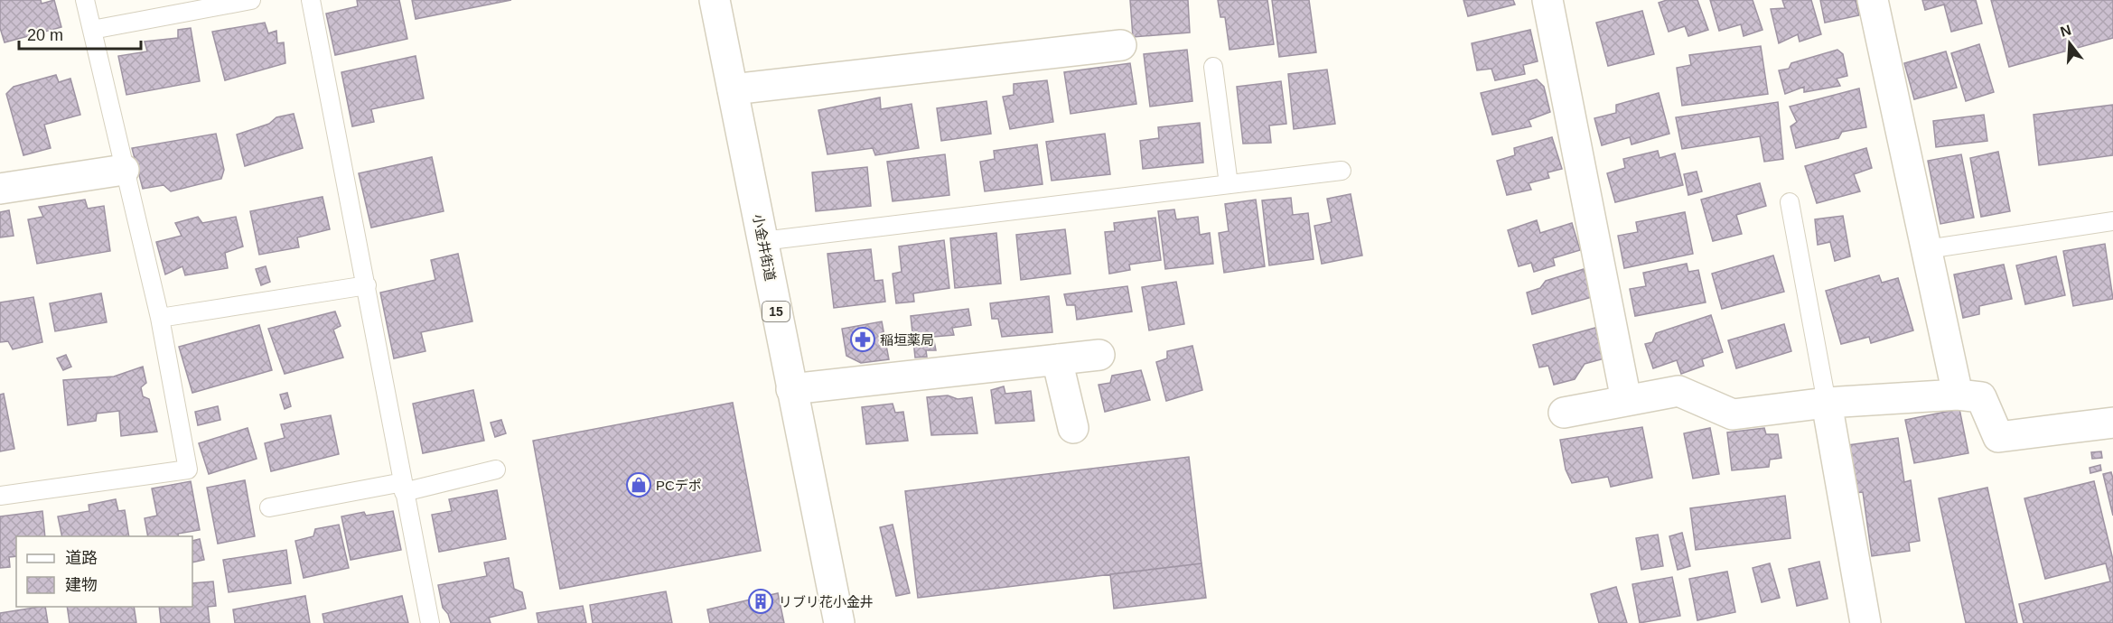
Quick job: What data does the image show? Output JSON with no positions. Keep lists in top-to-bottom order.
{
  "streets": {
    "street": ["小金井街道", "15"]
  },
  "places": {
    "pharmacy": ["稲垣薬局"],
    "shop": ["PCデポ"],
    "building": ["リブリ花小金井"]
  },
  "legend": ["道路", "建物"],
  "scale_bar": "20 m",
  "north": "top"
}
